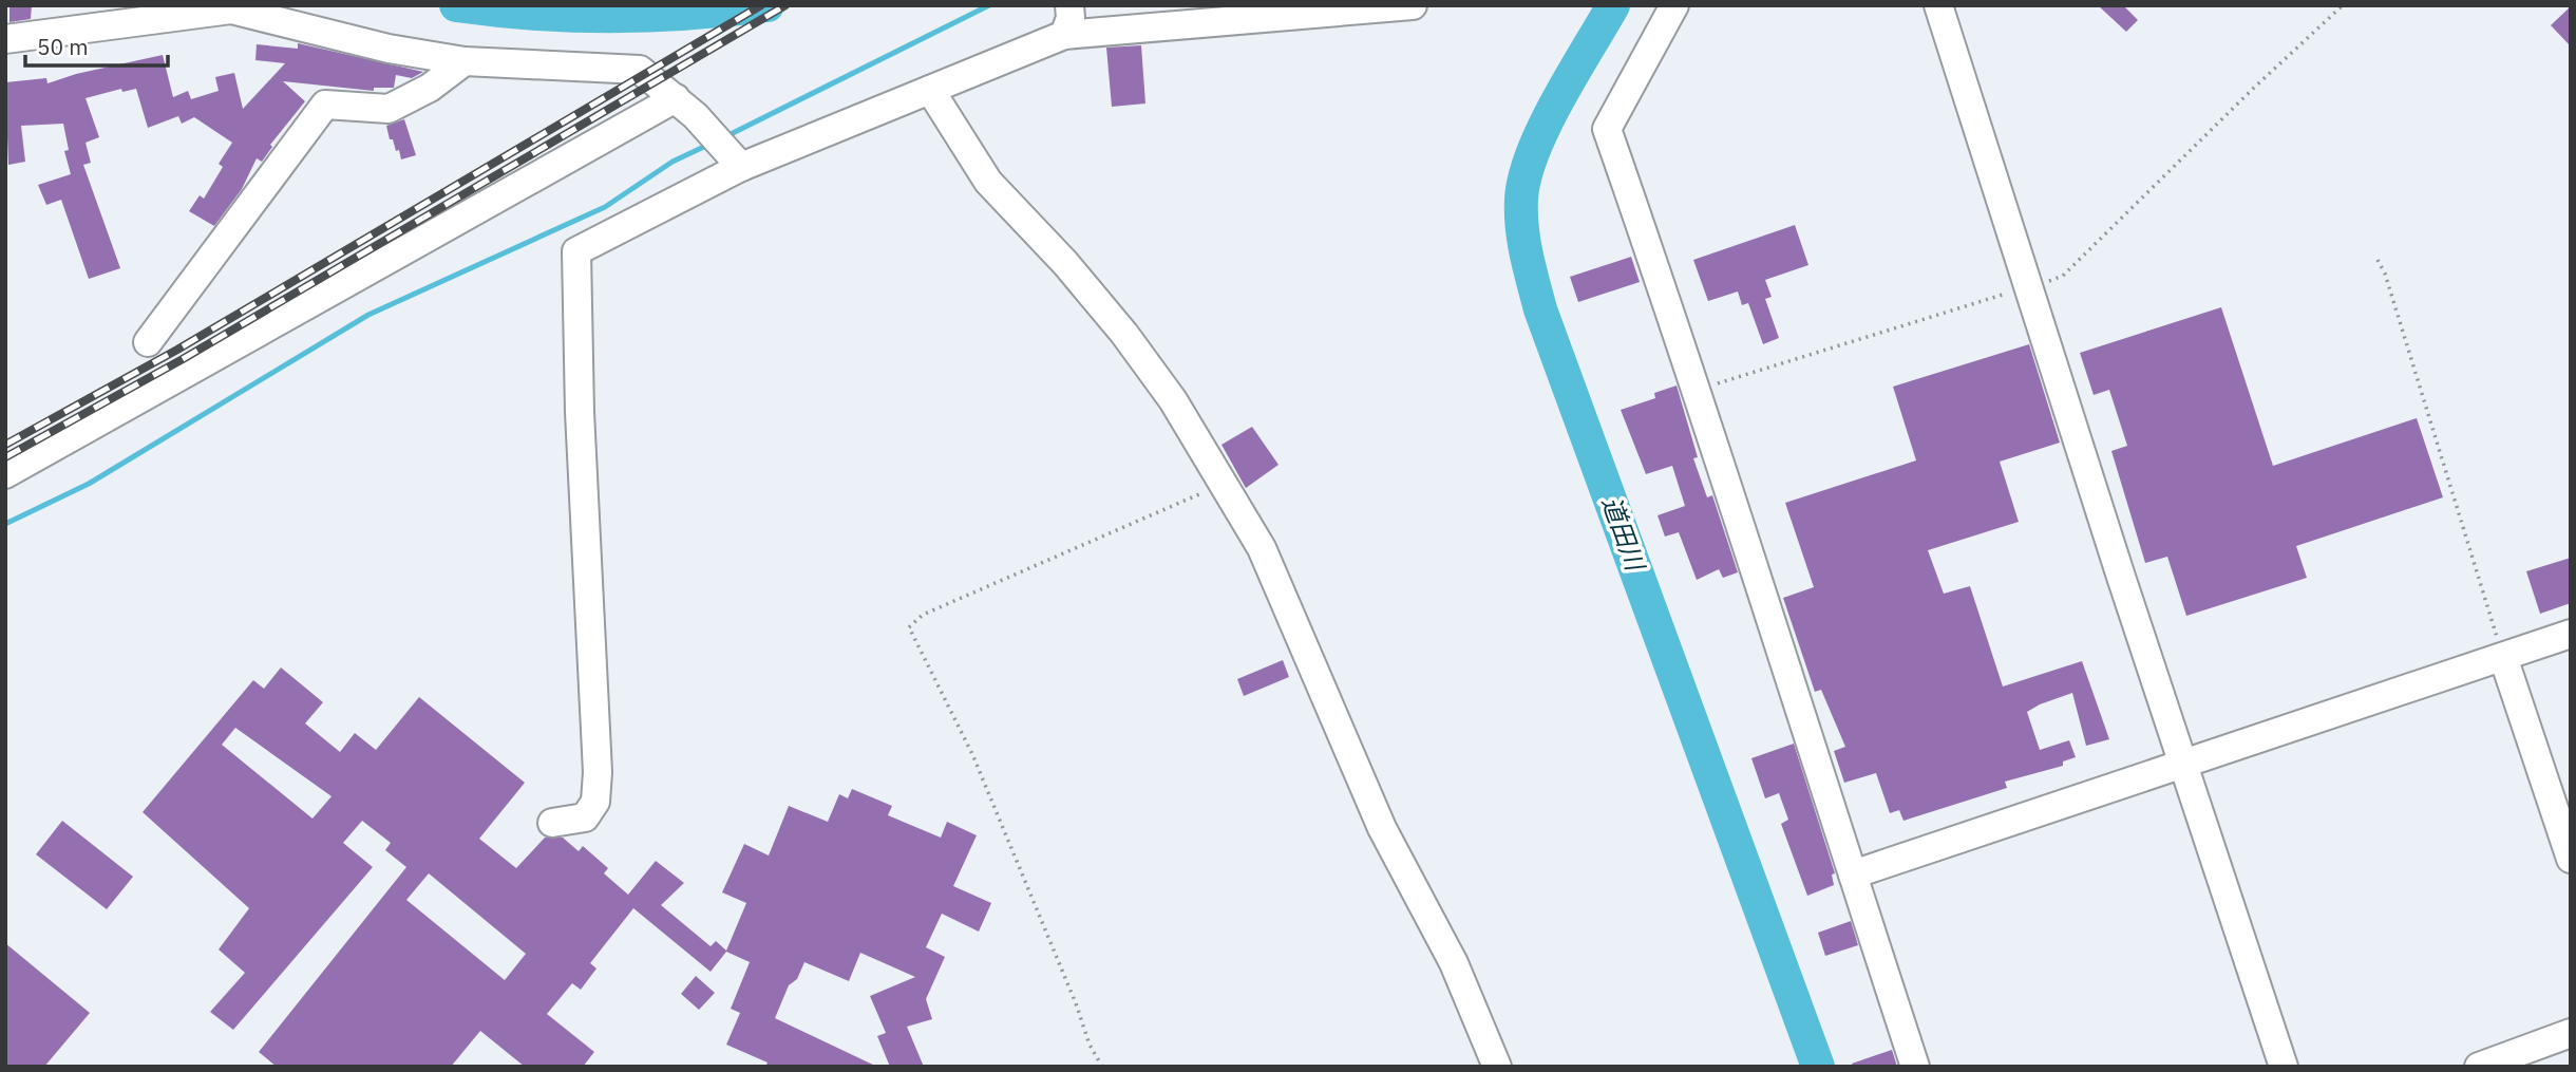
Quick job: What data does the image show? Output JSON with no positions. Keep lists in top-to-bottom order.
{
  "water": ["道田川"],
  "scale_bar": "50 m"
}
